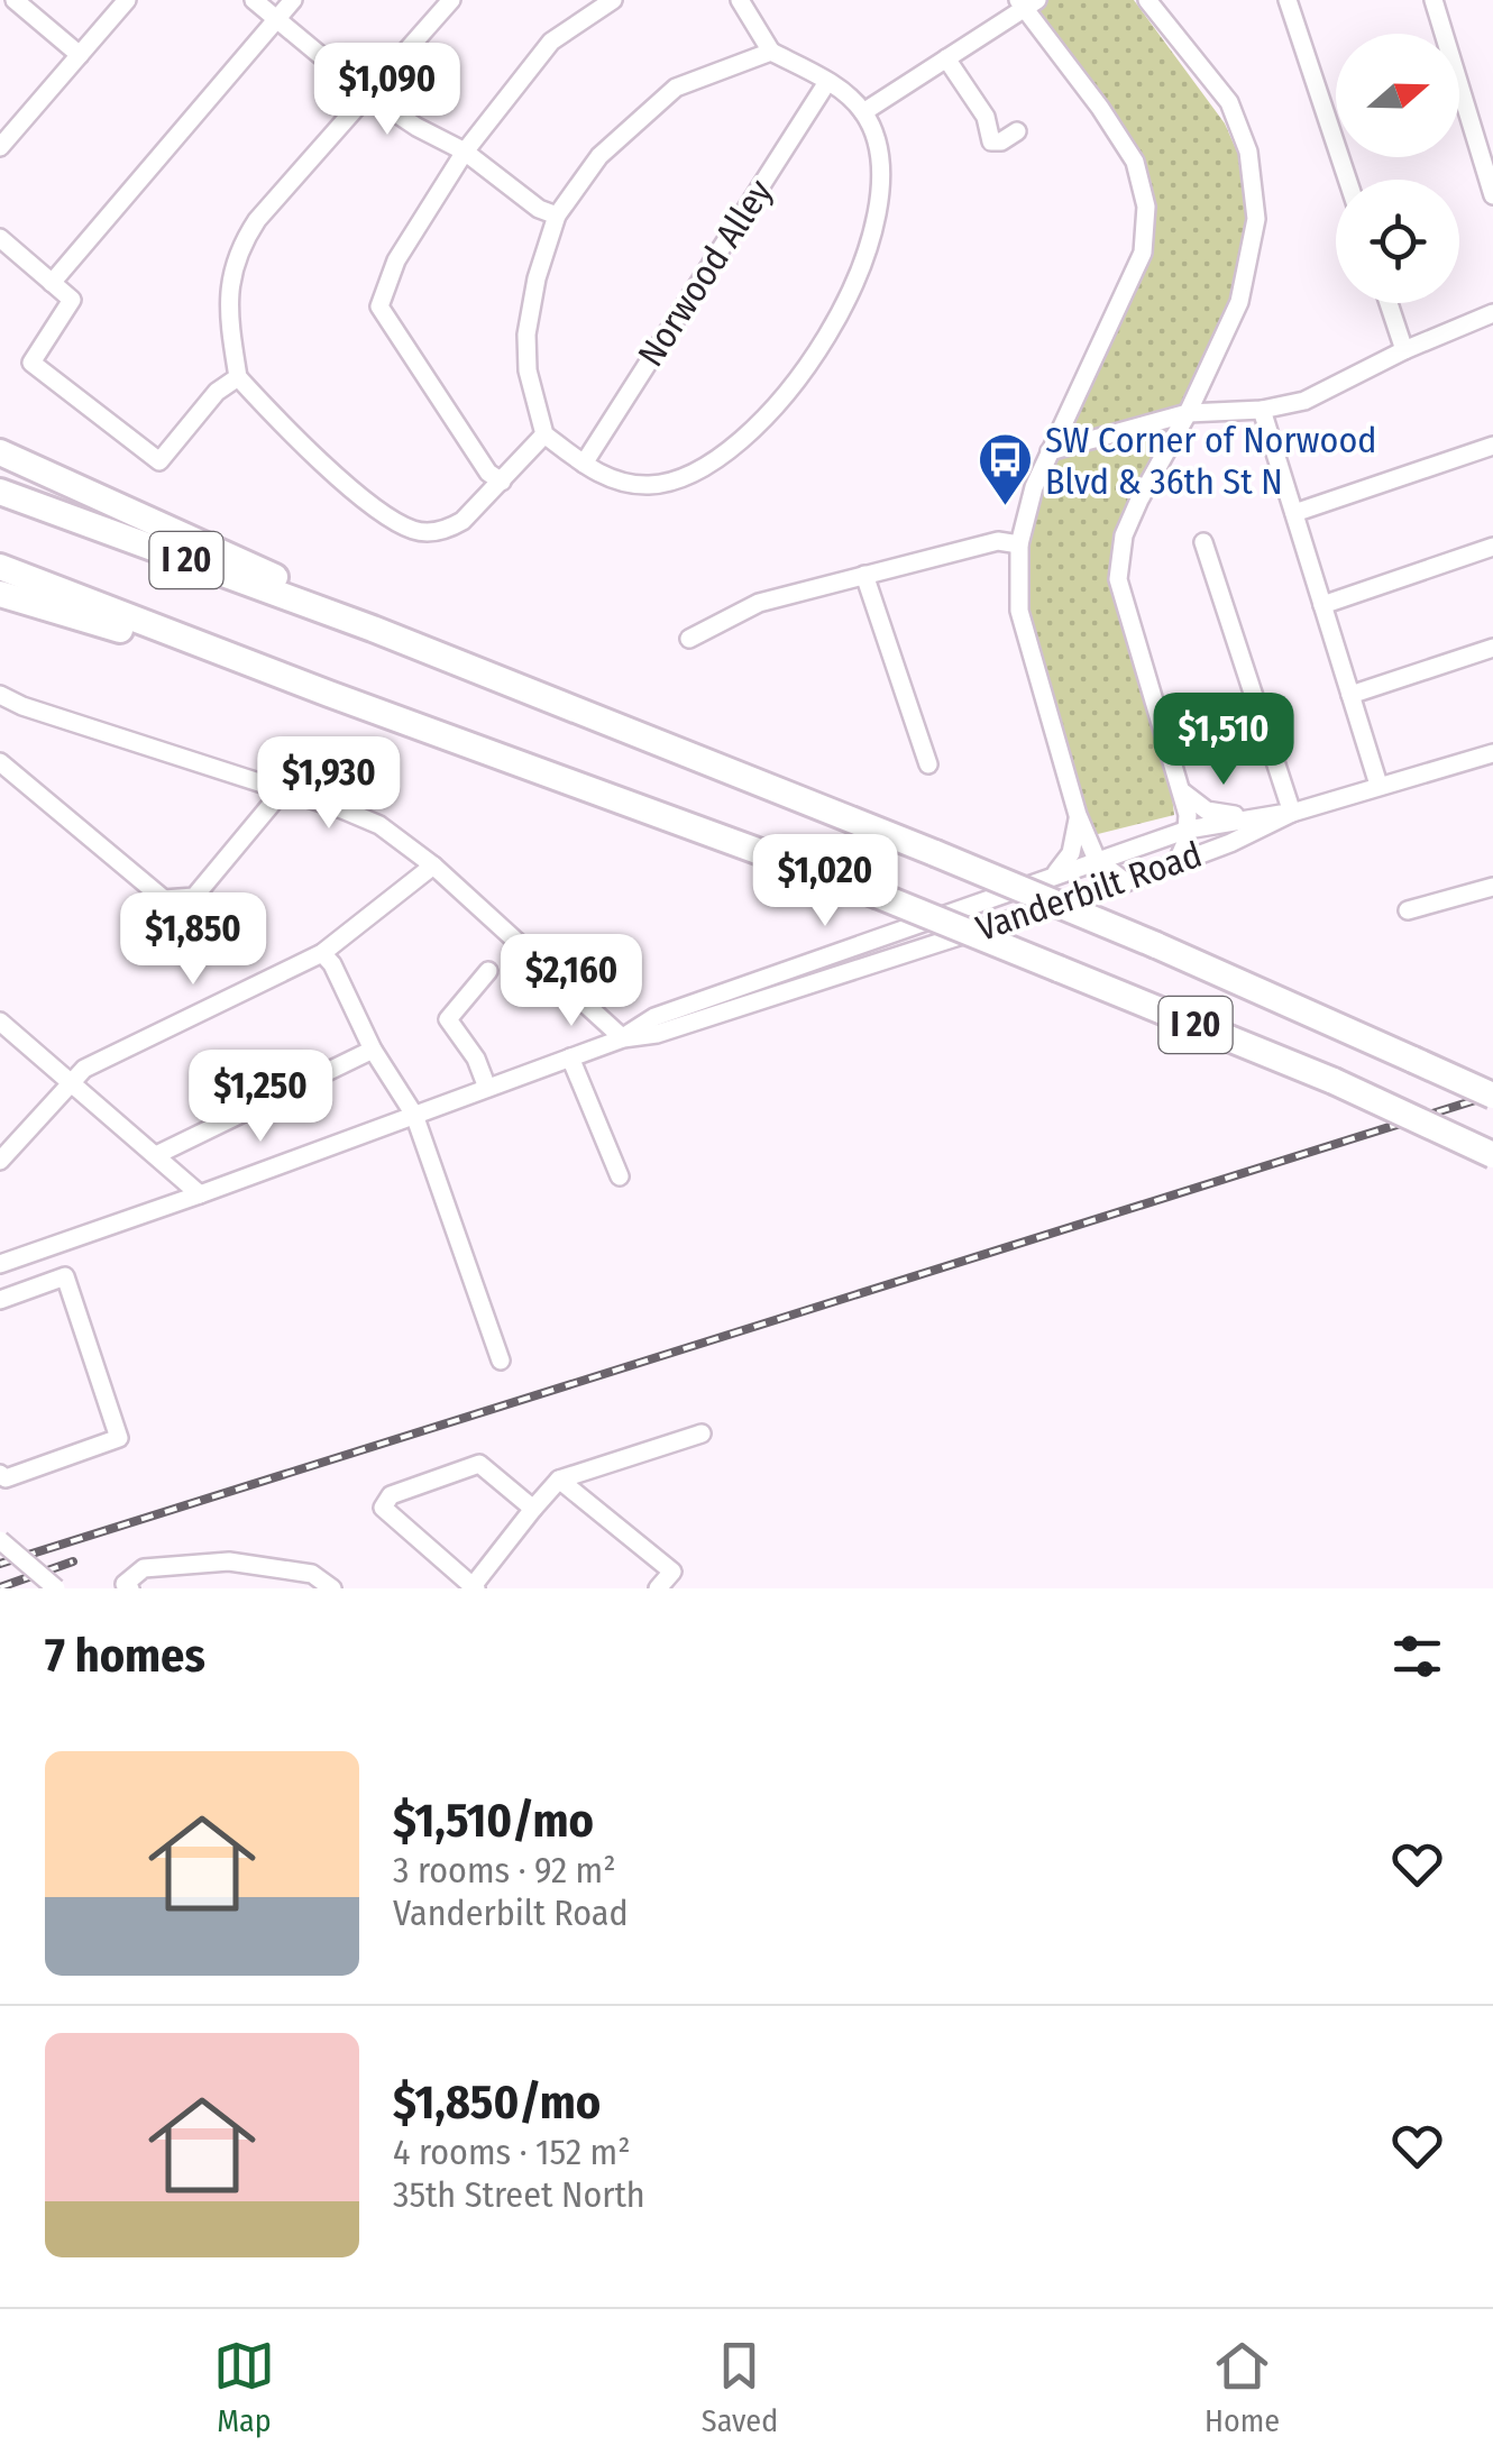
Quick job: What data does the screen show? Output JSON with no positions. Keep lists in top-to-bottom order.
{
  "streets": {
    "highway": ["I 20"],
    "street": ["Norwood Alley", "Vanderbilt Road"]
  },
  "places": {
    "bus stop": ["SW Corner of Norwood Blvd & 36th St N"]
  },
  "north": "right",
  "page": {
    "price": [
      "$1,090",
      "$1,510",
      "$1,930",
      "$1,020",
      "$1,850",
      "$2,160",
      "$1,250"
    ],
    "heading": "7 homes",
    "list": [
      {
        "name": "$1,510/mo",
        "note": "3 rooms · 92 m² · Vanderbilt Road"
      },
      {
        "name": "$1,850/mo",
        "note": "4 rooms · 152 m² · 35th Street North"
      }
    ],
    "tabs": ["Map", "Saved", "Home"]
  }
}
